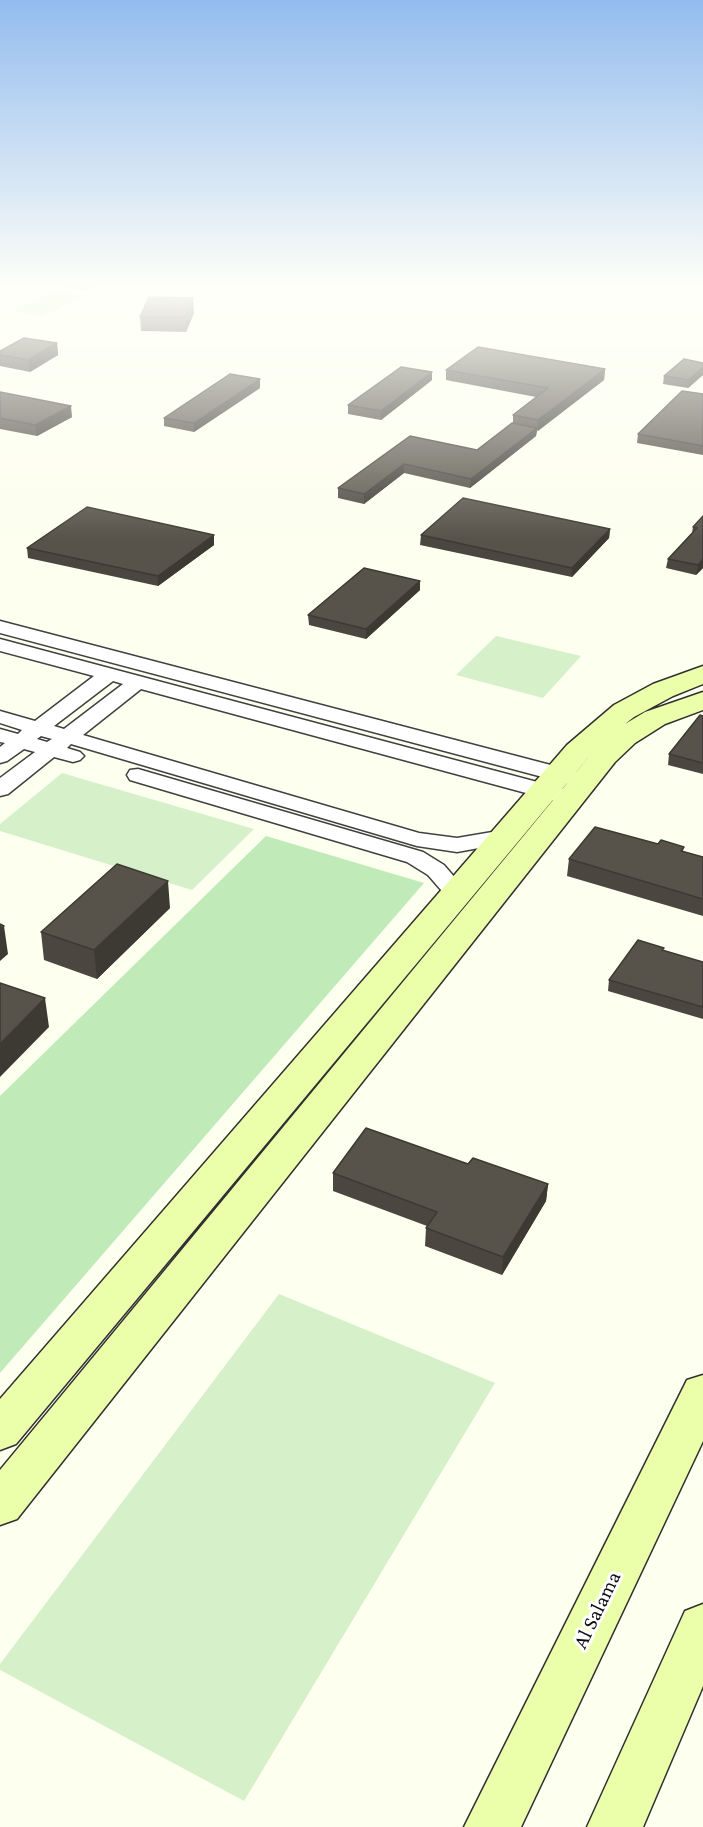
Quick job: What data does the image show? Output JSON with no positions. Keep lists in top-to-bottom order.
{
  "streets": {
    "street": ["Al Salama"]
  }
}
